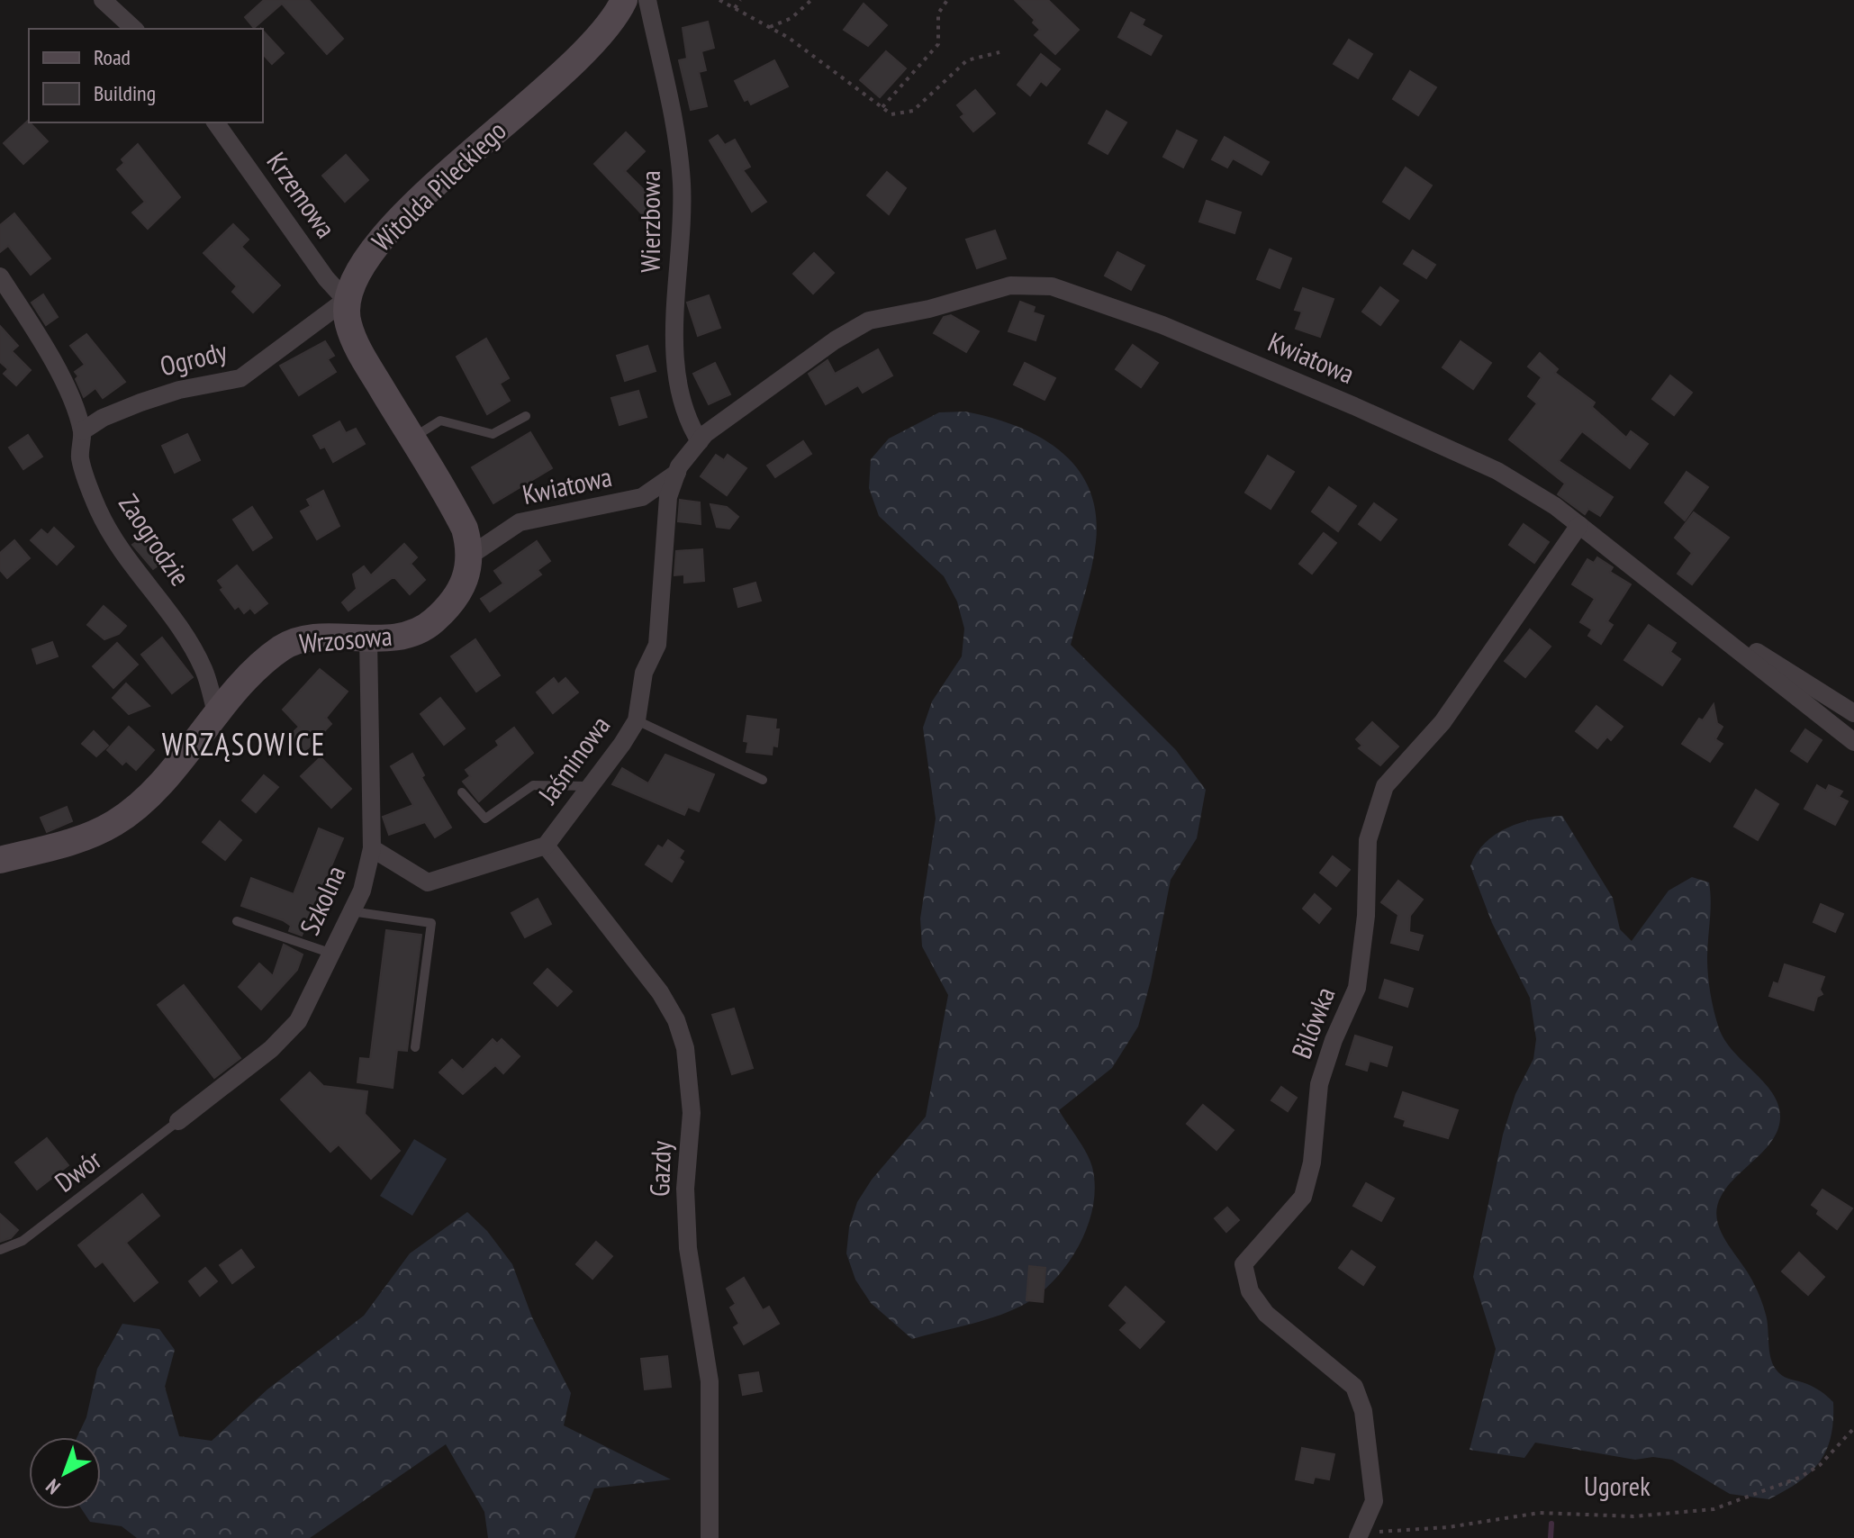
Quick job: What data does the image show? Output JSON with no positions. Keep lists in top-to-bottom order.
{
  "streets": {
    "street": [
      "Witolda Pileckiego",
      "Krzemowa",
      "Wierzbowa",
      "Kwiatowa",
      "Ogrody",
      "Zaogrodzie",
      "Wrzosowa",
      "Jaśminowa",
      "Szkolna",
      "Bilówka",
      "Gazdy"
    ],
    "lane": ["Dwór"],
    "path": ["Ugorek"]
  },
  "crossings": [
    ["Witolda Pileckiego", "Krzemowa"],
    ["Witolda Pileckiego", "Ogrody"],
    ["Krzemowa", "Ogrody"],
    ["Wierzbowa", "Kwiatowa"],
    ["Wierzbowa", "Jaśminowa"],
    ["Kwiatowa", "Wrzosowa"],
    ["Kwiatowa", "Jaśminowa"],
    ["Kwiatowa", "Bilówka"],
    ["Ogrody", "Zaogrodzie"],
    ["Zaogrodzie", "Wrzosowa"],
    ["Wrzosowa", "Szkolna"],
    ["Jaśminowa", "Szkolna"],
    ["Jaśminowa", "Gazdy"],
    ["Szkolna", "Dwór"],
    ["Bilówka", "Ugorek"]
  ],
  "districts": ["WRZĄSOWICE"],
  "legend": ["Road", "Building"],
  "north": "bottom left"
}
